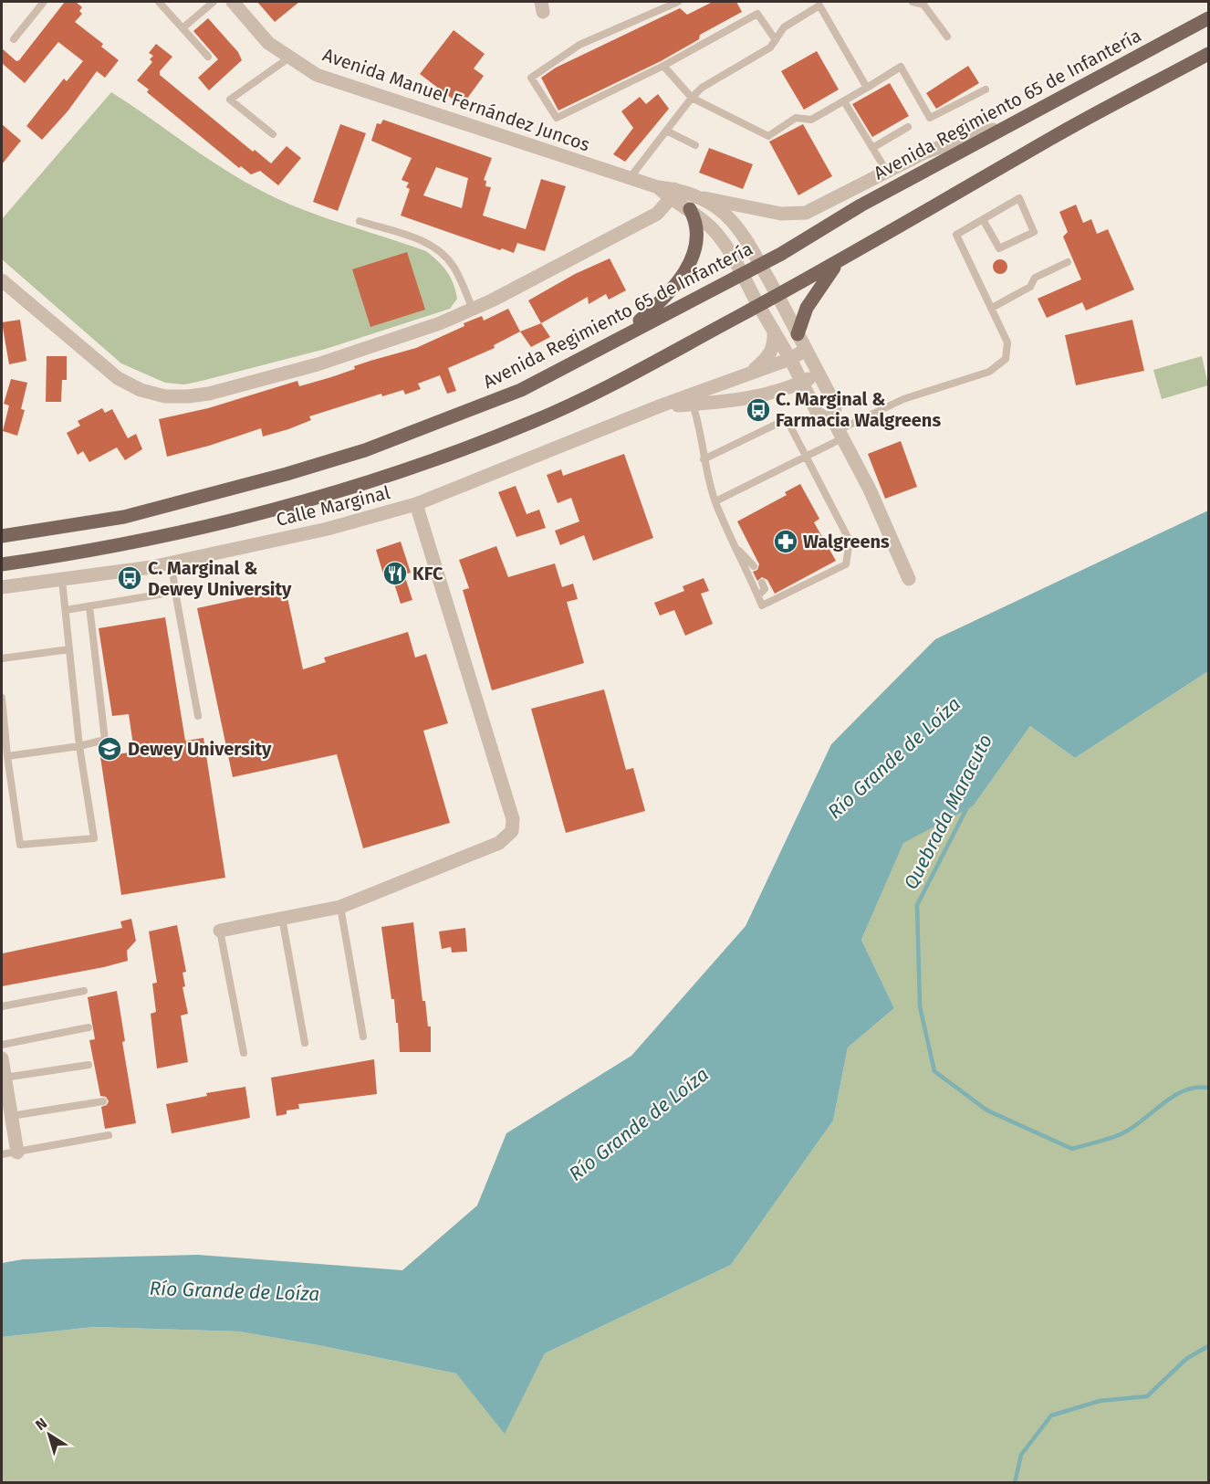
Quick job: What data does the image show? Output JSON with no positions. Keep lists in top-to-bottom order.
{
  "streets": {
    "main road": ["Avenida Regimiento 65 de Infantería"],
    "street": ["Avenida Manuel Fernández Juncos", "Calle Marginal"]
  },
  "crossings": [
    ["Avenida Manuel Fernández Juncos", "Avenida Regimiento 65 de Infantería"],
    ["Avenida Manuel Fernández Juncos", "Calle Marginal"]
  ],
  "water": ["Río Grande de Loíza", "Quebrada Maracuto"],
  "places": {
    "bus stop": ["C. Marginal & Farmacia Walgreens", "C. Marginal & Dewey University"],
    "pharmacy": ["Walgreens"],
    "restaurant": ["KFC"],
    "school or university": ["Dewey University"]
  },
  "north": "top left"
}
